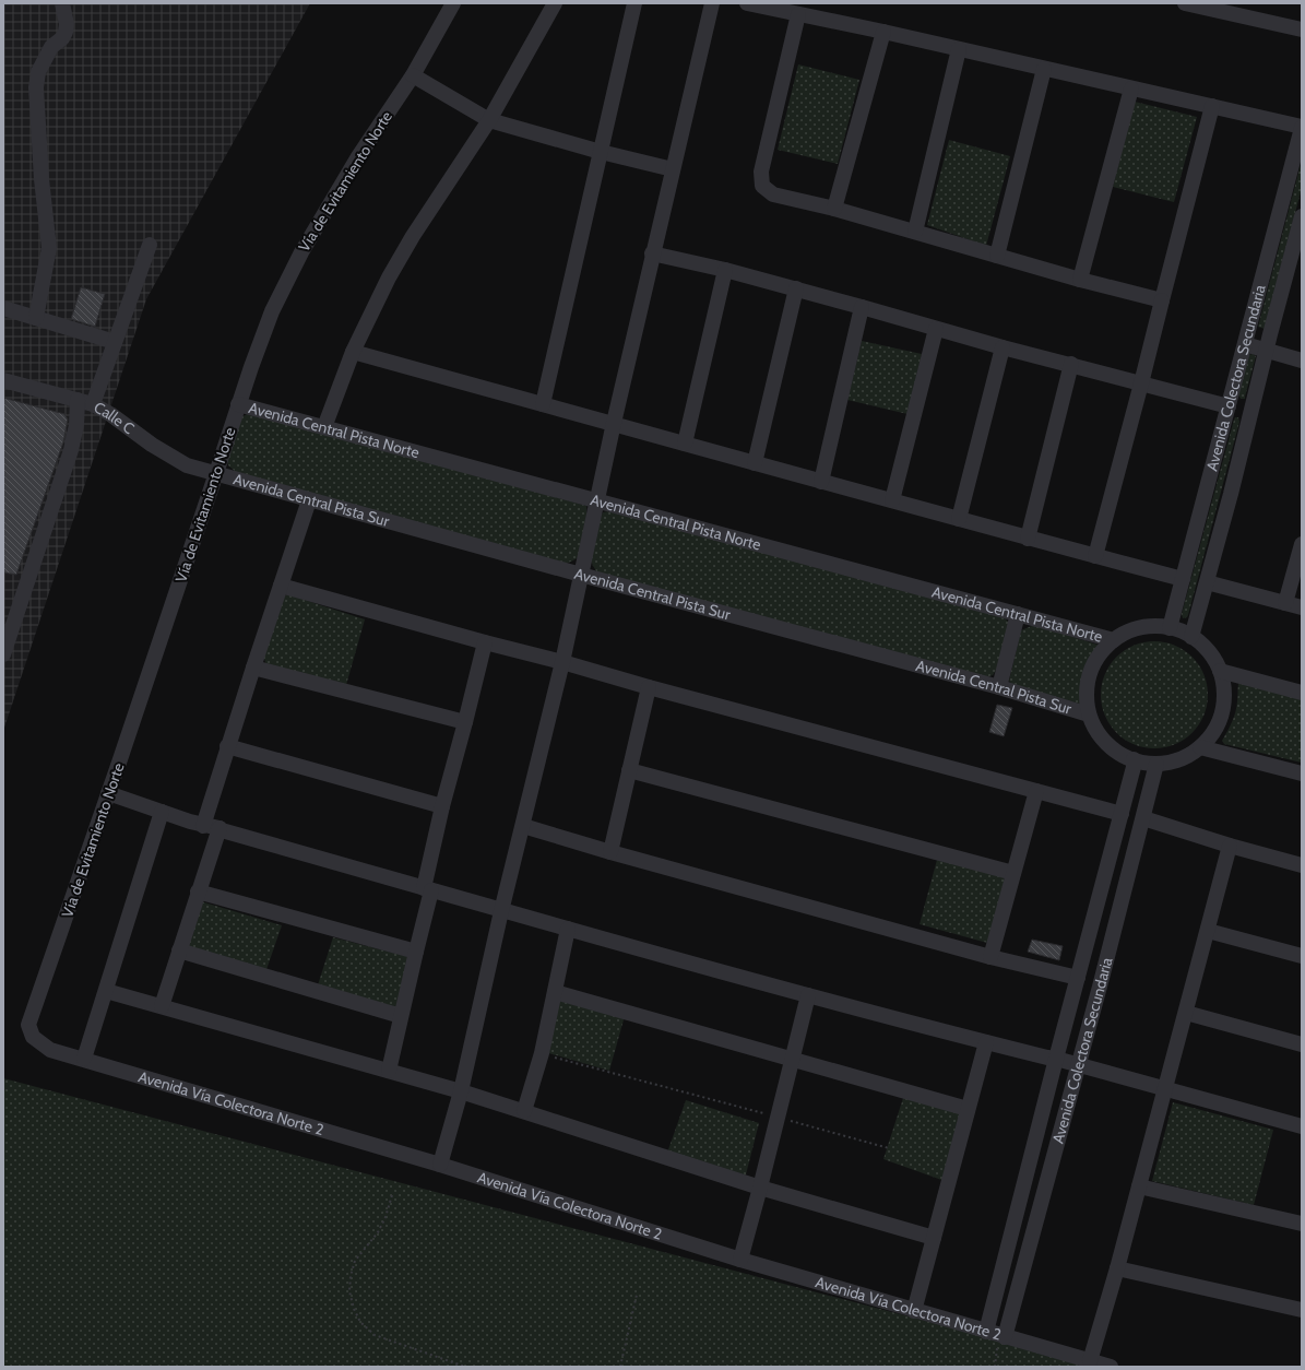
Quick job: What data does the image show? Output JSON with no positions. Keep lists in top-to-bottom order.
{
  "streets": {
    "street": [
      "Vía de Evitamiento Norte",
      "Avenida Colectora Secundaria",
      "Calle C",
      "Avenida Central Pista Norte",
      "Avenida Central Pista Sur",
      "Avenida Vía Colectora Norte 2"
    ]
  },
  "crossings": [
    ["Vía de Evitamiento Norte", "Calle C"],
    ["Vía de Evitamiento Norte", "Avenida Central Pista Norte"],
    ["Vía de Evitamiento Norte", "Avenida Central Pista Sur"],
    ["Vía de Evitamiento Norte", "Avenida Vía Colectora Norte 2"],
    ["Avenida Colectora Secundaria", "Avenida Central Pista Norte"],
    ["Avenida Colectora Secundaria", "Avenida Central Pista Sur"],
    ["Avenida Colectora Secundaria", "Avenida Vía Colectora Norte 2"],
    ["Calle C", "Avenida Central Pista Sur"],
    ["Avenida Central Pista Norte", "Avenida Central Pista Sur"]
  ]
}
